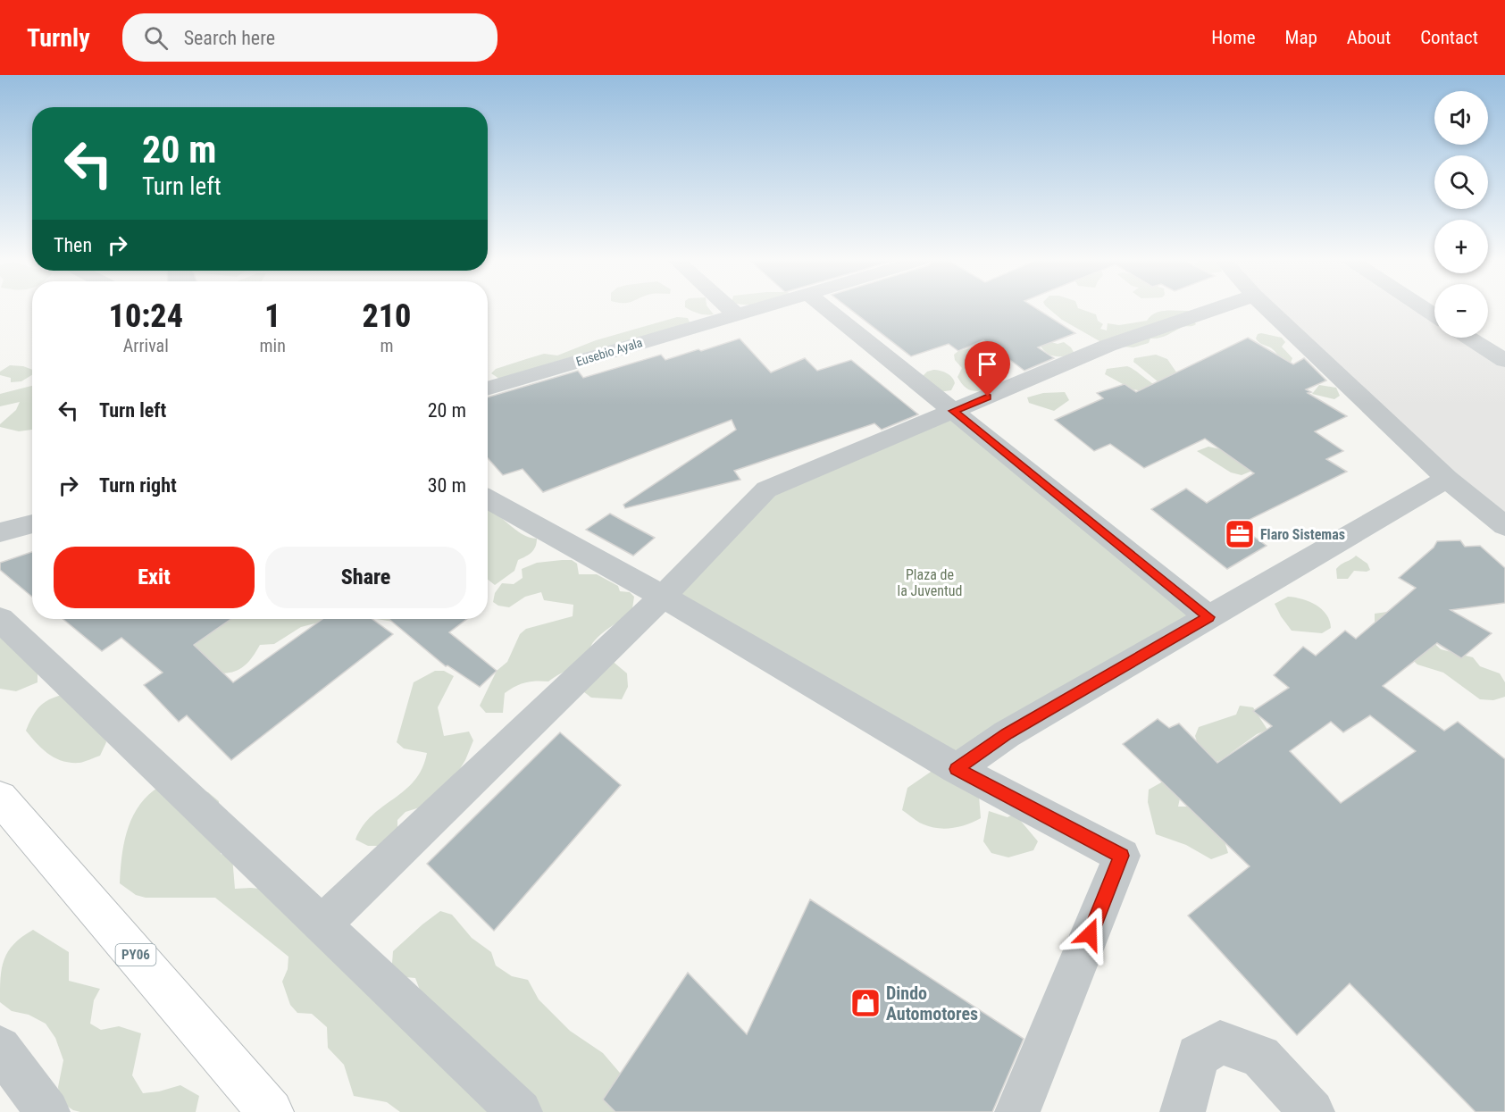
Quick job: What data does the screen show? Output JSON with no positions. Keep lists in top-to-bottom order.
{
  "streets": {
    "highway": ["PY06"],
    "street": ["Eusebio Ayala"]
  },
  "parks": ["Plaza de la Juventud"],
  "places": {
    "office": ["Flaro Sistemas"],
    "shop": ["Dindo Automotores"]
  },
  "page": {
    "header": "Turnly",
    "search": "Search here",
    "nav": [
      "Home",
      "Map",
      "About",
      "Contact"
    ],
    "map_buttons": ["+", "−"],
    "turn": ["20 m", "Turn left"],
    "then": "Then",
    "eta": [
      "10:24",
      "Arrival",
      "1",
      "min",
      "210",
      "m"
    ],
    "list": [
      {
        "name": "Turn left",
        "value": "20 m"
      },
      {
        "name": "Turn right",
        "value": "30 m"
      }
    ],
    "buttons": ["Exit", "Share"]
  }
}
